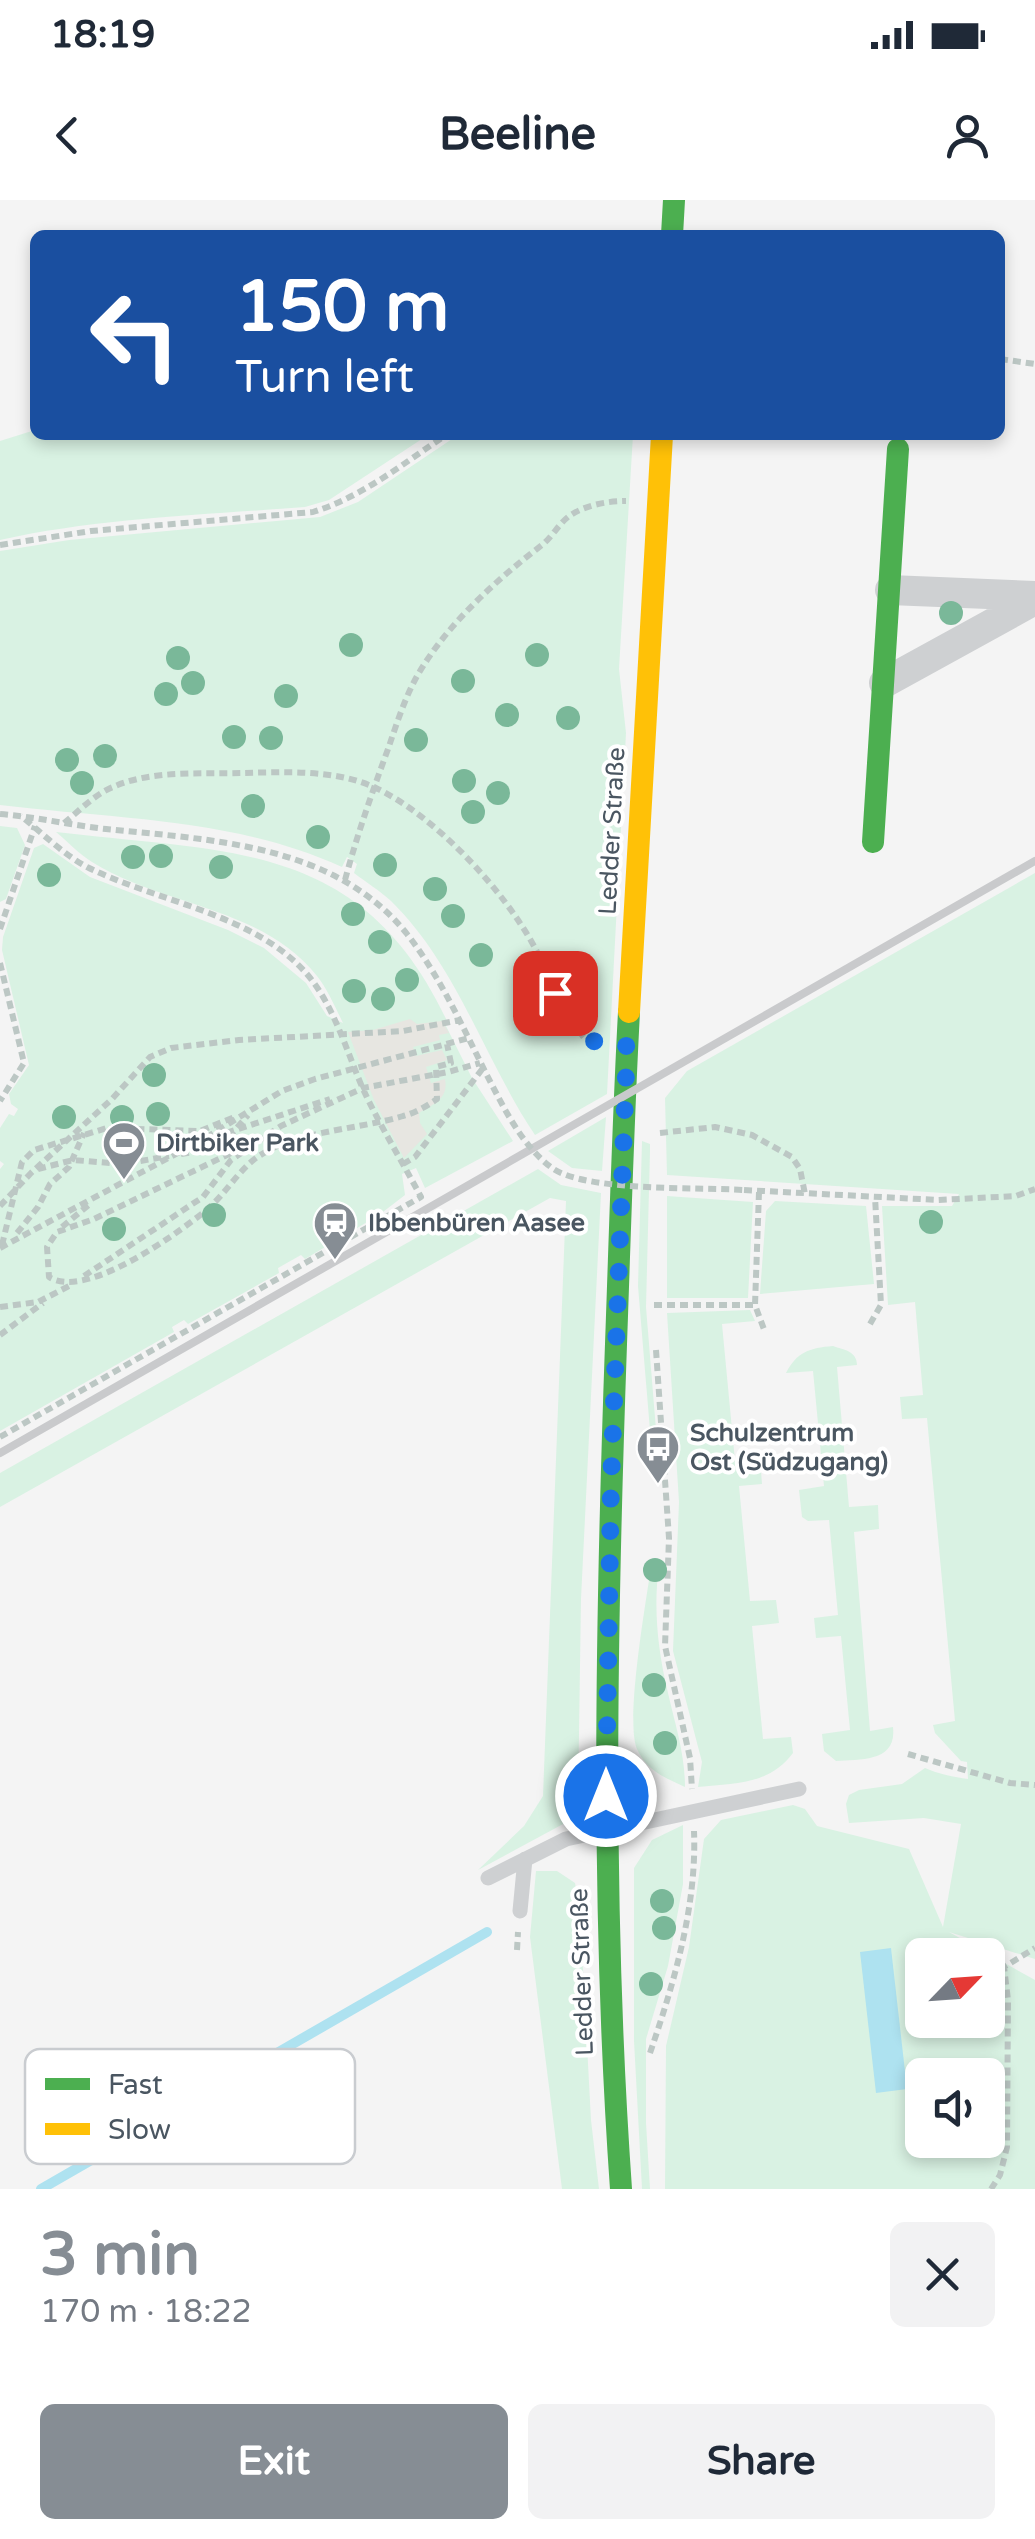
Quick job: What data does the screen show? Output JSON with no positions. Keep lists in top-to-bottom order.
{
  "streets": {
    "main road": ["Ledder Straße"]
  },
  "places": {
    "sports": ["Dirtbiker Park"],
    "station": ["Ibbenbüren Aasee"],
    "bus stop": ["Schulzentrum Ost (Südzugang)"]
  },
  "legend": ["Fast", "Slow"],
  "north": "top right",
  "page": {
    "status": "18:19",
    "header": "Beeline",
    "turn": ["150 m", "Turn left"],
    "heading": ["3 min", "170 m · 18:22"],
    "buttons": ["Exit", "Share"]
  }
}
